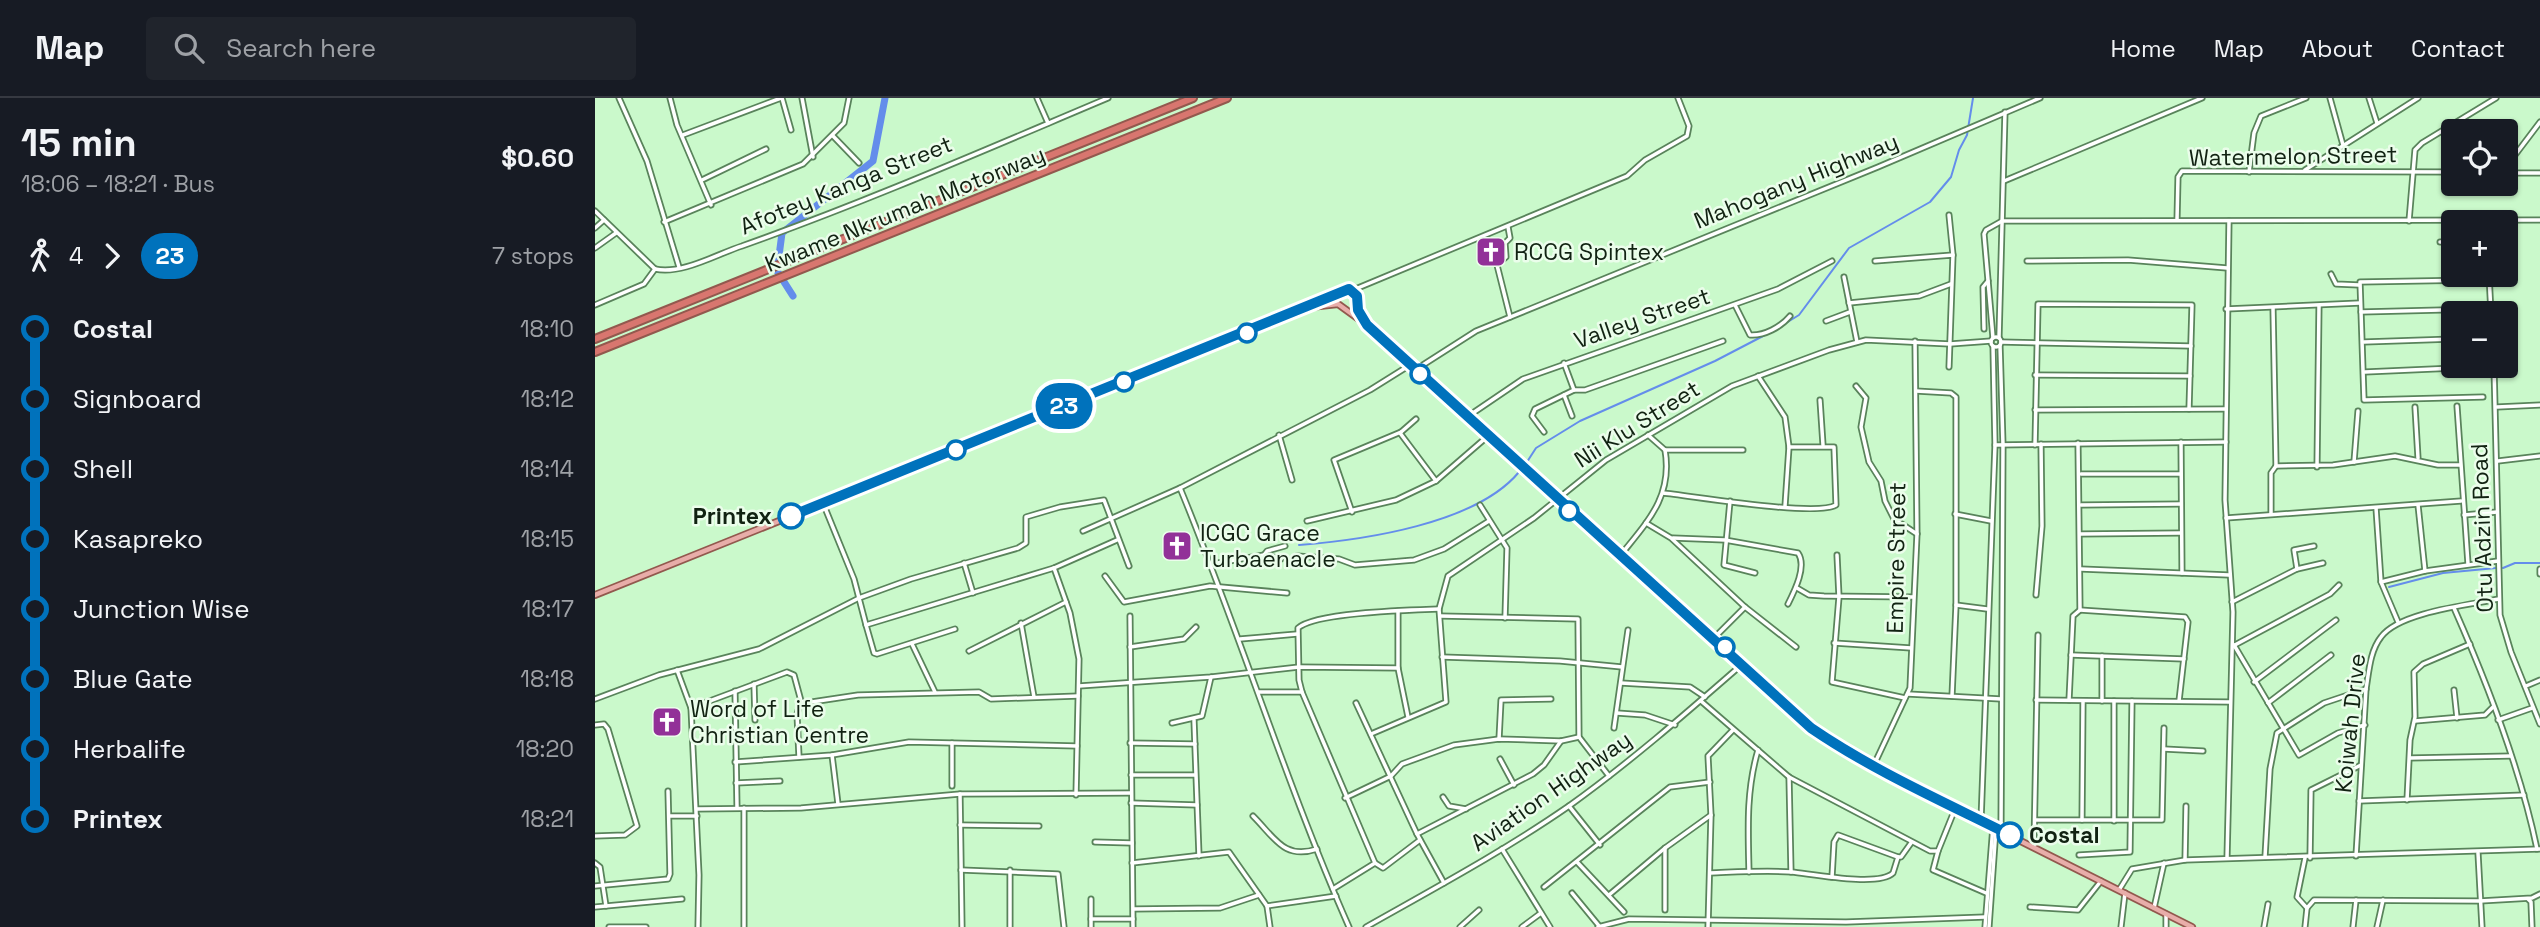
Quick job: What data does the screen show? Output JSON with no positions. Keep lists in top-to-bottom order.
{
  "streets": {
    "highway": ["Kwame Nkrumah Motorway"],
    "street": [
      "Watermelon Street",
      "Mahogany Highway",
      "Afotey Kanga Street",
      "Valley Street",
      "Nii Klu Street",
      "Otu Adzin Road",
      "Empire Street",
      "Koiwah Drive",
      "Aviation Highway"
    ]
  },
  "crossings": [
    ["Nii Klu Street", "Empire Street"]
  ],
  "places": {
    "church": ["RCCG Spintex", "ICGC Grace Turbaenacle", "Word of Life Christian Centre"],
    "other": ["Printex", "Costal"]
  },
  "lines": ["bus line 23"],
  "page": {
    "header": "Map",
    "search": "Search here",
    "nav": [
      "Home",
      "Map",
      "About",
      "Contact"
    ],
    "heading": ["15 min", "18:06 – 18:21 · Bus", "$0.60"],
    "on_map": "23",
    "map_buttons": ["+", "−"],
    "legs": ["4", "23", "7 stops"],
    "list": [
      {
        "name": "Costal",
        "value": "18:10"
      },
      {
        "name": "Signboard",
        "value": "18:12"
      },
      {
        "name": "Shell",
        "value": "18:14"
      },
      {
        "name": "Kasapreko",
        "value": "18:15"
      },
      {
        "name": "Junction Wise",
        "value": "18:17"
      },
      {
        "name": "Blue Gate",
        "value": "18:18"
      },
      {
        "name": "Herbalife",
        "value": "18:20"
      },
      {
        "name": "Printex",
        "value": "18:21"
      }
    ]
  }
}
